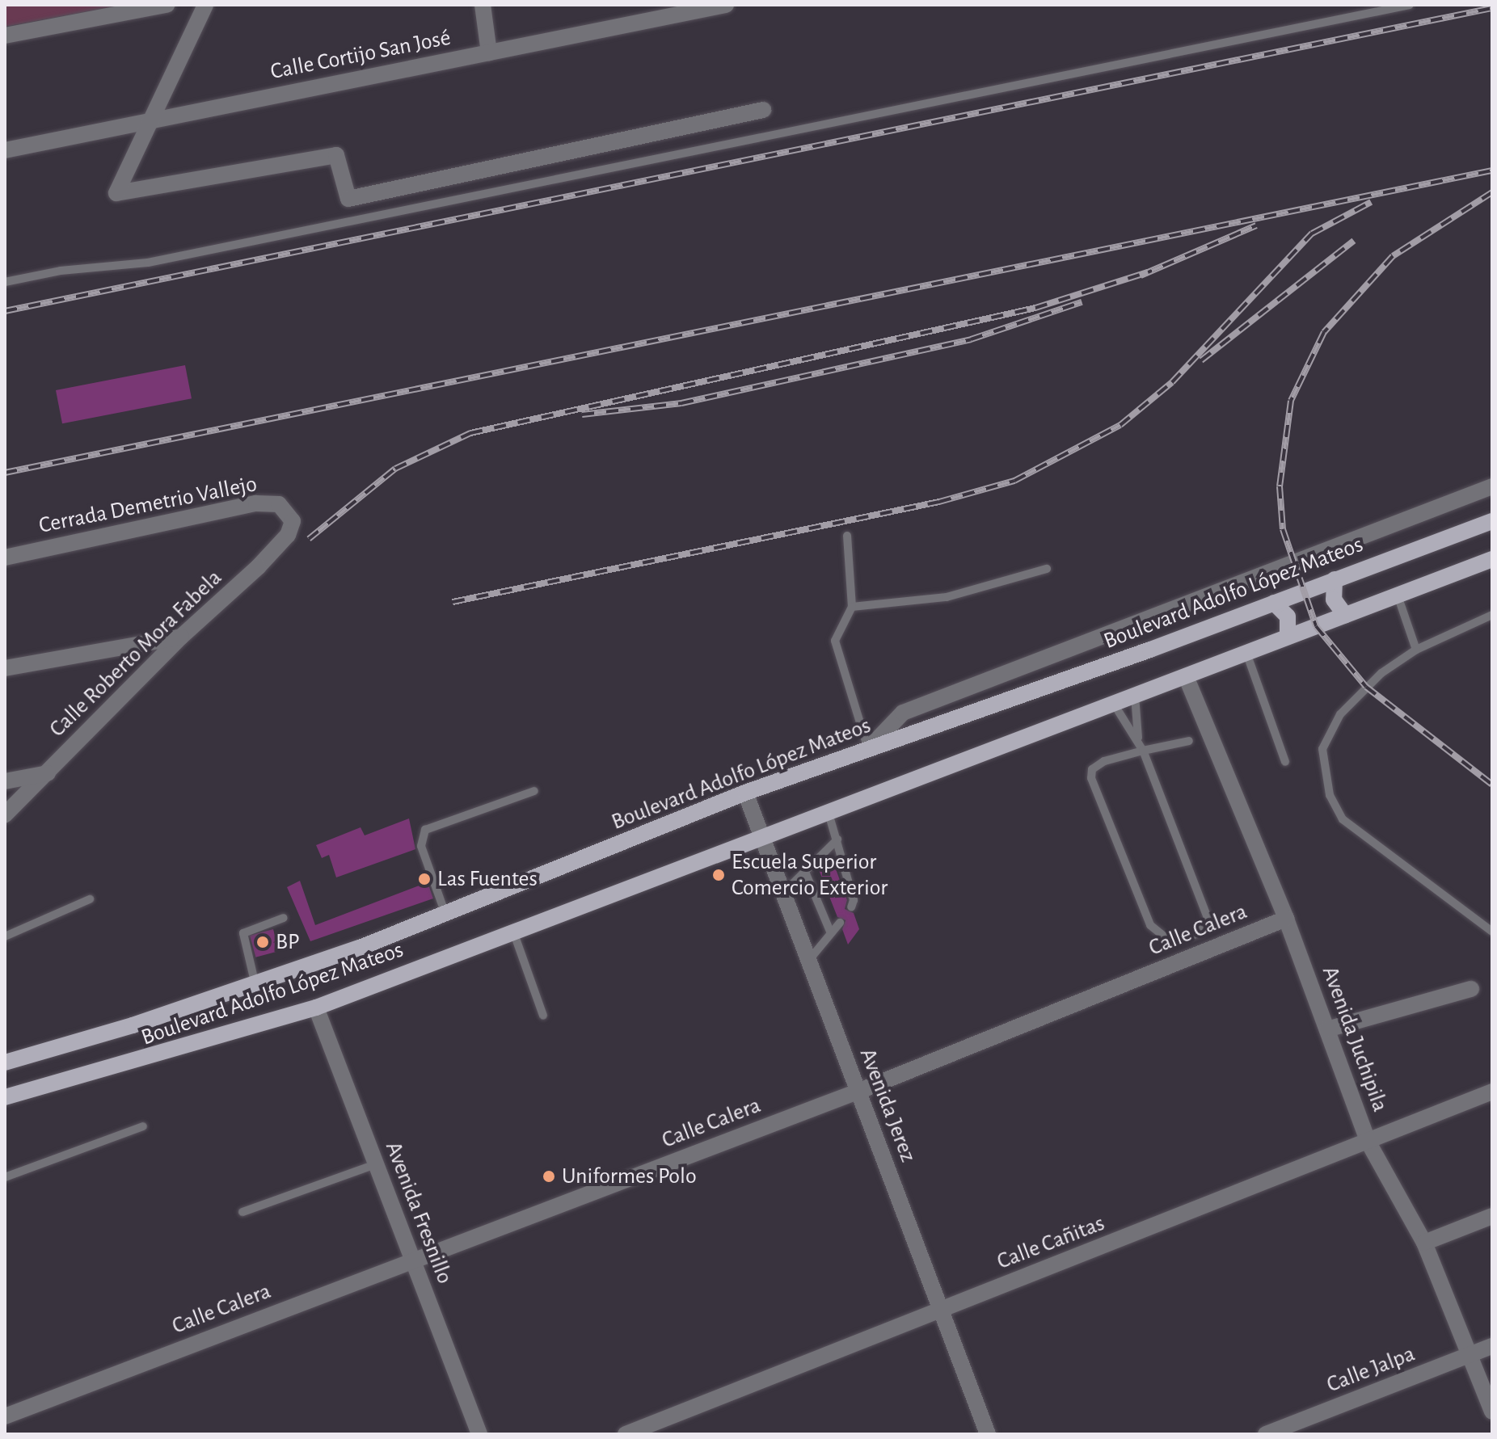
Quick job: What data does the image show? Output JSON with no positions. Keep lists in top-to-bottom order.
{
  "streets": {
    "main road": ["Boulevard Adolfo López Mateos"],
    "street": [
      "Calle Cortijo San José",
      "Cerrada Demetrio Vallejo",
      "Calle Roberto Mora Fabela",
      "Calle Calera",
      "Avenida Juchipila",
      "Avenida Jerez",
      "Avenida Fresnillo",
      "Calle Cañitas",
      "Calle Jalpa"
    ]
  },
  "crossings": [
    ["Cerrada Demetrio Vallejo", "Calle Roberto Mora Fabela"],
    ["Boulevard Adolfo López Mateos", "Avenida Juchipila"],
    ["Boulevard Adolfo López Mateos", "Avenida Jerez"],
    ["Boulevard Adolfo López Mateos", "Avenida Fresnillo"],
    ["Calle Calera", "Avenida Juchipila"],
    ["Calle Calera", "Avenida Jerez"],
    ["Calle Calera", "Avenida Fresnillo"],
    ["Avenida Juchipila", "Calle Cañitas"],
    ["Avenida Juchipila", "Calle Jalpa"],
    ["Avenida Jerez", "Calle Cañitas"]
  ],
  "places": [
    "Escuela Superior Comercio Exterior",
    "Las Fuentes",
    "BP",
    "Uniformes Polo"
  ]
}
